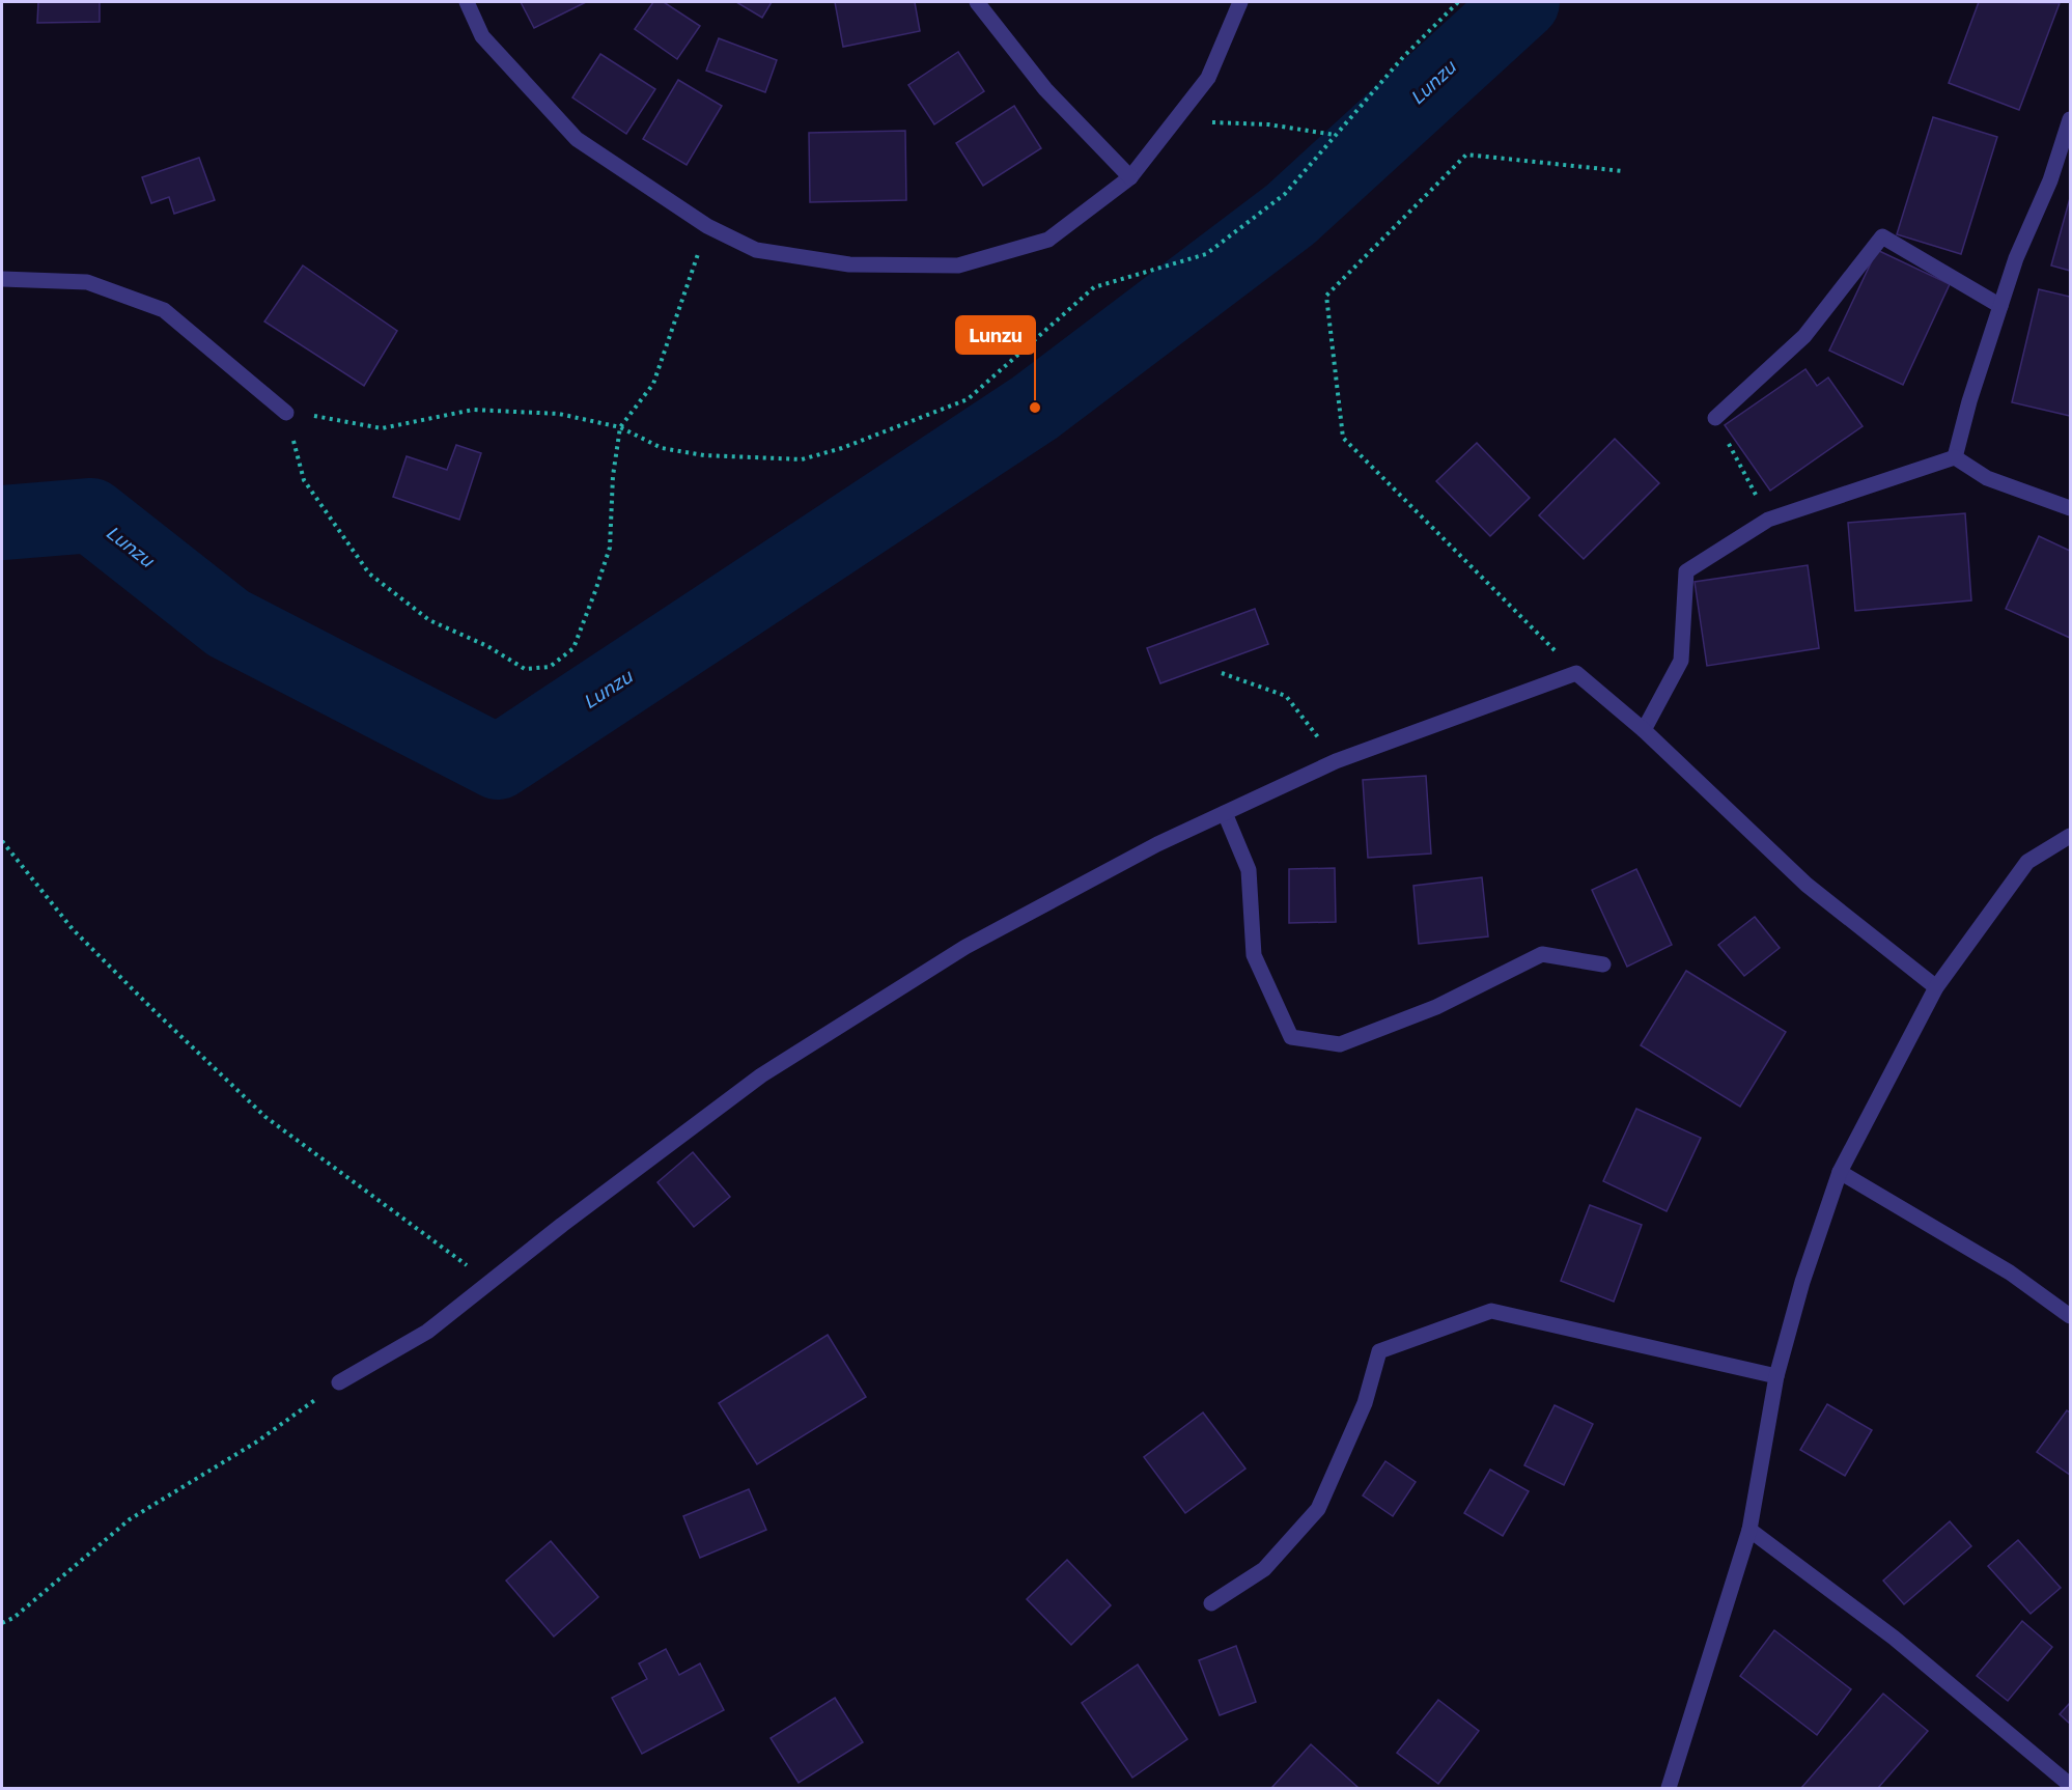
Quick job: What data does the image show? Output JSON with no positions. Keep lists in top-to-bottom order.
{
  "water": ["Lunzu"],
  "places": ["Lunzu"]
}
